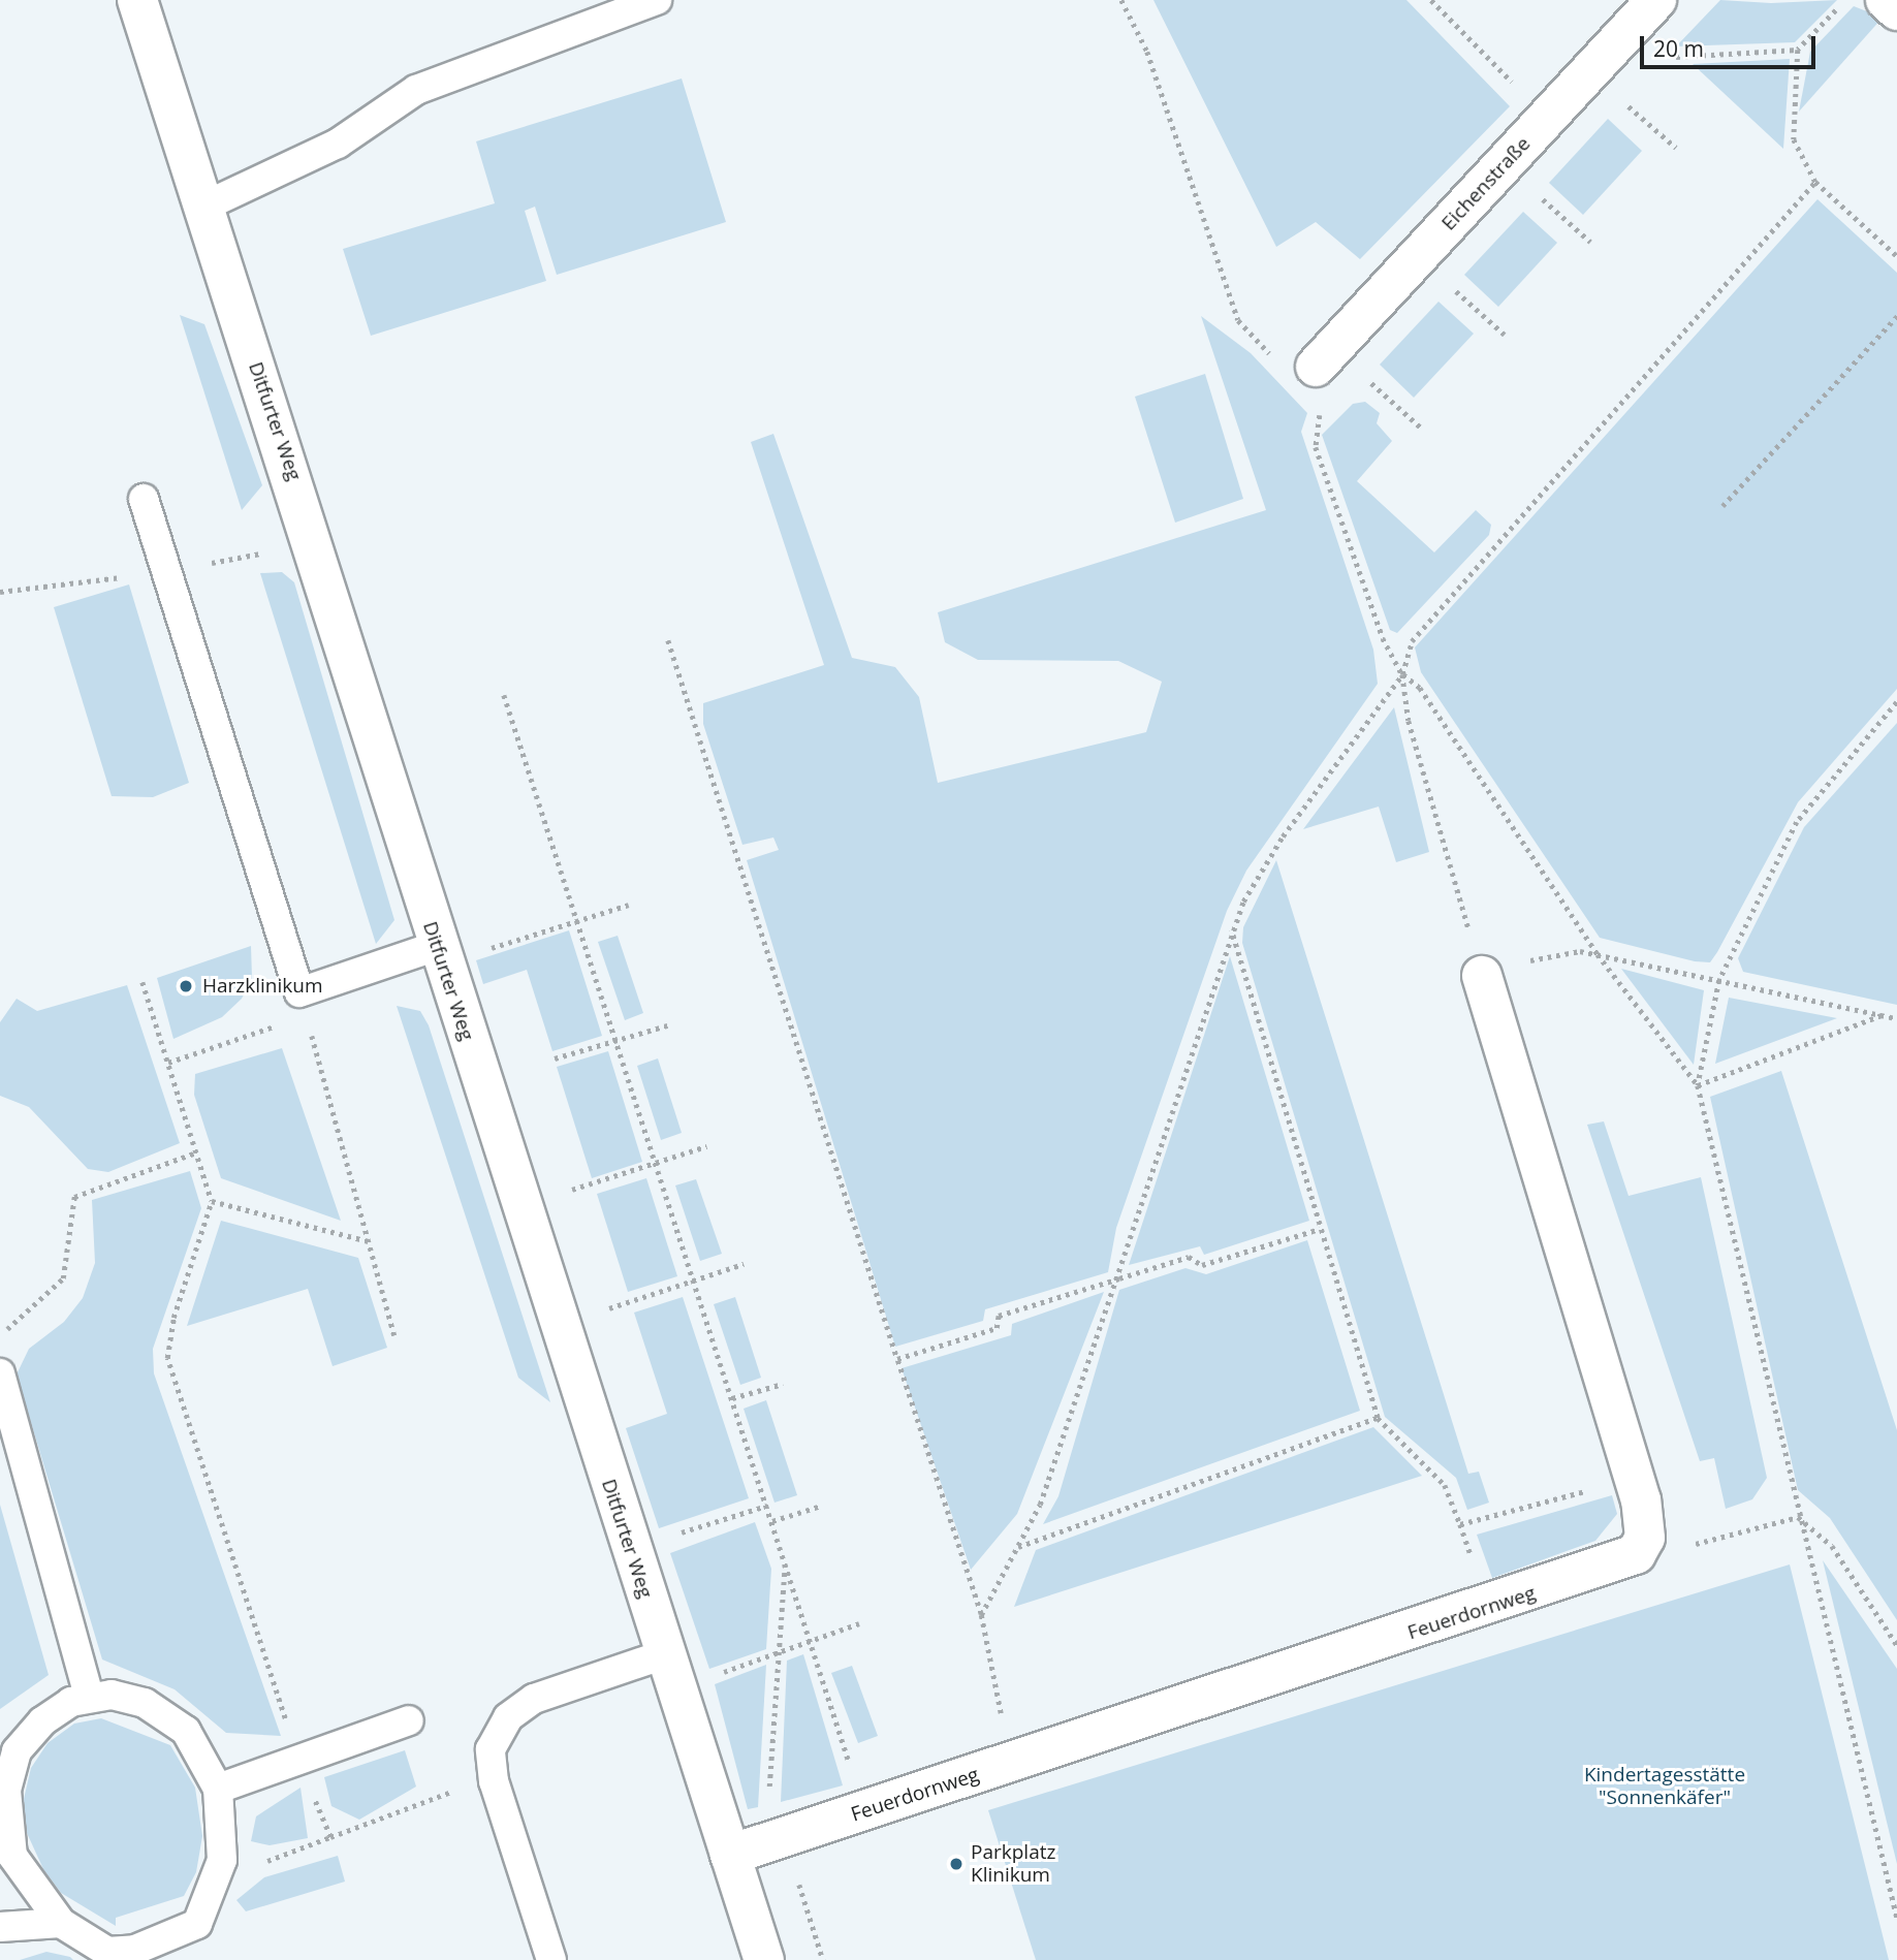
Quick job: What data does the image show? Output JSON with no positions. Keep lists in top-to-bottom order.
{
  "streets": {
    "street": ["Eichenstraße", "Ditfurter Weg", "Feuerdornweg"]
  },
  "crossings": [
    ["Ditfurter Weg", "Feuerdornweg"]
  ],
  "parks": ["Kindertagesstätte \"Sonnenkäfer\""],
  "places": ["Harzklinikum", "Parkplatz Klinikum"],
  "scale_bar": "20 m"
}
